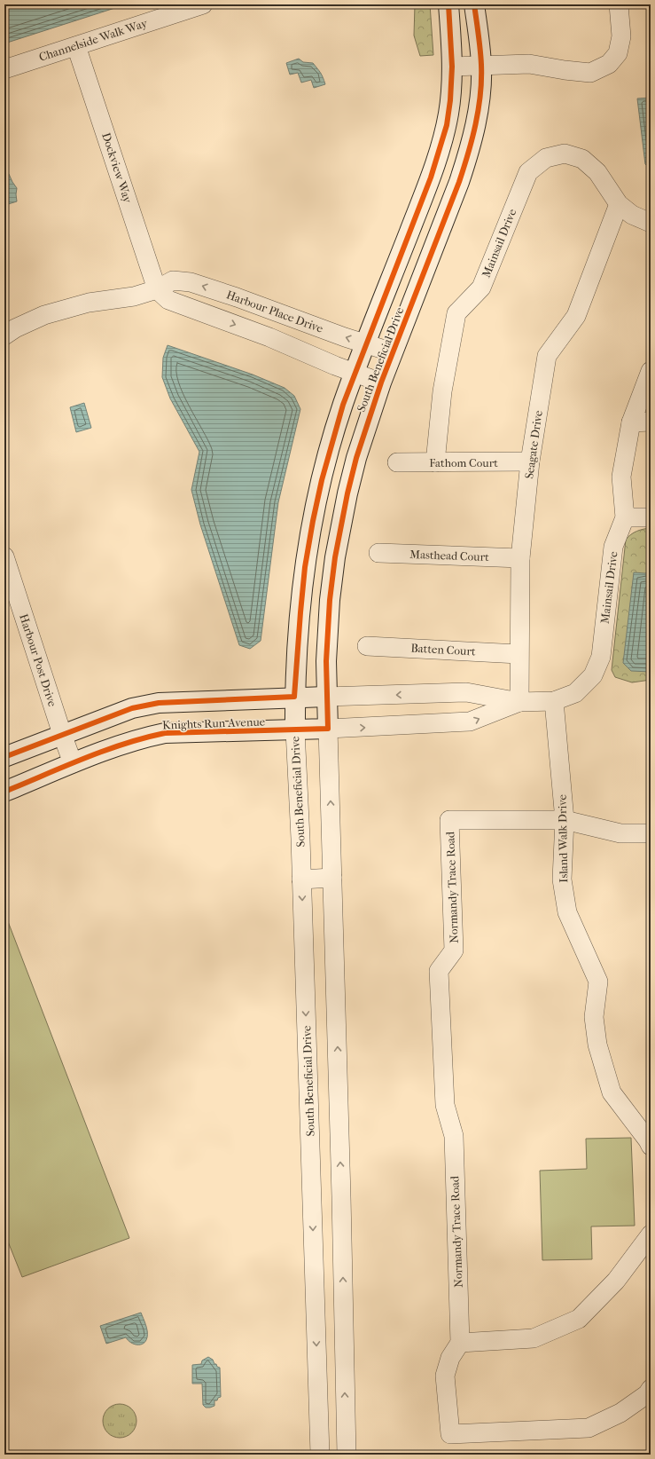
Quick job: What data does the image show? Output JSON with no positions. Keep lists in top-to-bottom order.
{
  "streets": {
    "street": [
      "Channelside Walk Way",
      "Dockview Way",
      "Mainsail Drive",
      "Harbour Place Drive",
      "South Beneficial Drive",
      "Seagate Drive",
      "Fathom Court",
      "Masthead Court",
      "Batten Court",
      "Harbour Post Drive",
      "Knights Run Avenue",
      "Island Walk Drive",
      "Normandy Trace Road"
    ]
  },
  "crossings": [
    ["Channelside Walk Way", "Dockview Way"],
    ["Dockview Way", "Harbour Place Drive"],
    ["Mainsail Drive", "Seagate Drive"],
    ["Mainsail Drive", "Fathom Court"],
    ["Mainsail Drive", "Knights Run Avenue"],
    ["Mainsail Drive", "Island Walk Drive"],
    ["Harbour Place Drive", "South Beneficial Drive"],
    ["South Beneficial Drive", "Knights Run Avenue"],
    ["Seagate Drive", "Fathom Court"],
    ["Seagate Drive", "Masthead Court"],
    ["Seagate Drive", "Batten Court"],
    ["Seagate Drive", "Knights Run Avenue"],
    ["Harbour Post Drive", "Knights Run Avenue"],
    ["Knights Run Avenue", "Island Walk Drive"],
    ["Island Walk Drive", "Normandy Trace Road"]
  ]
}
